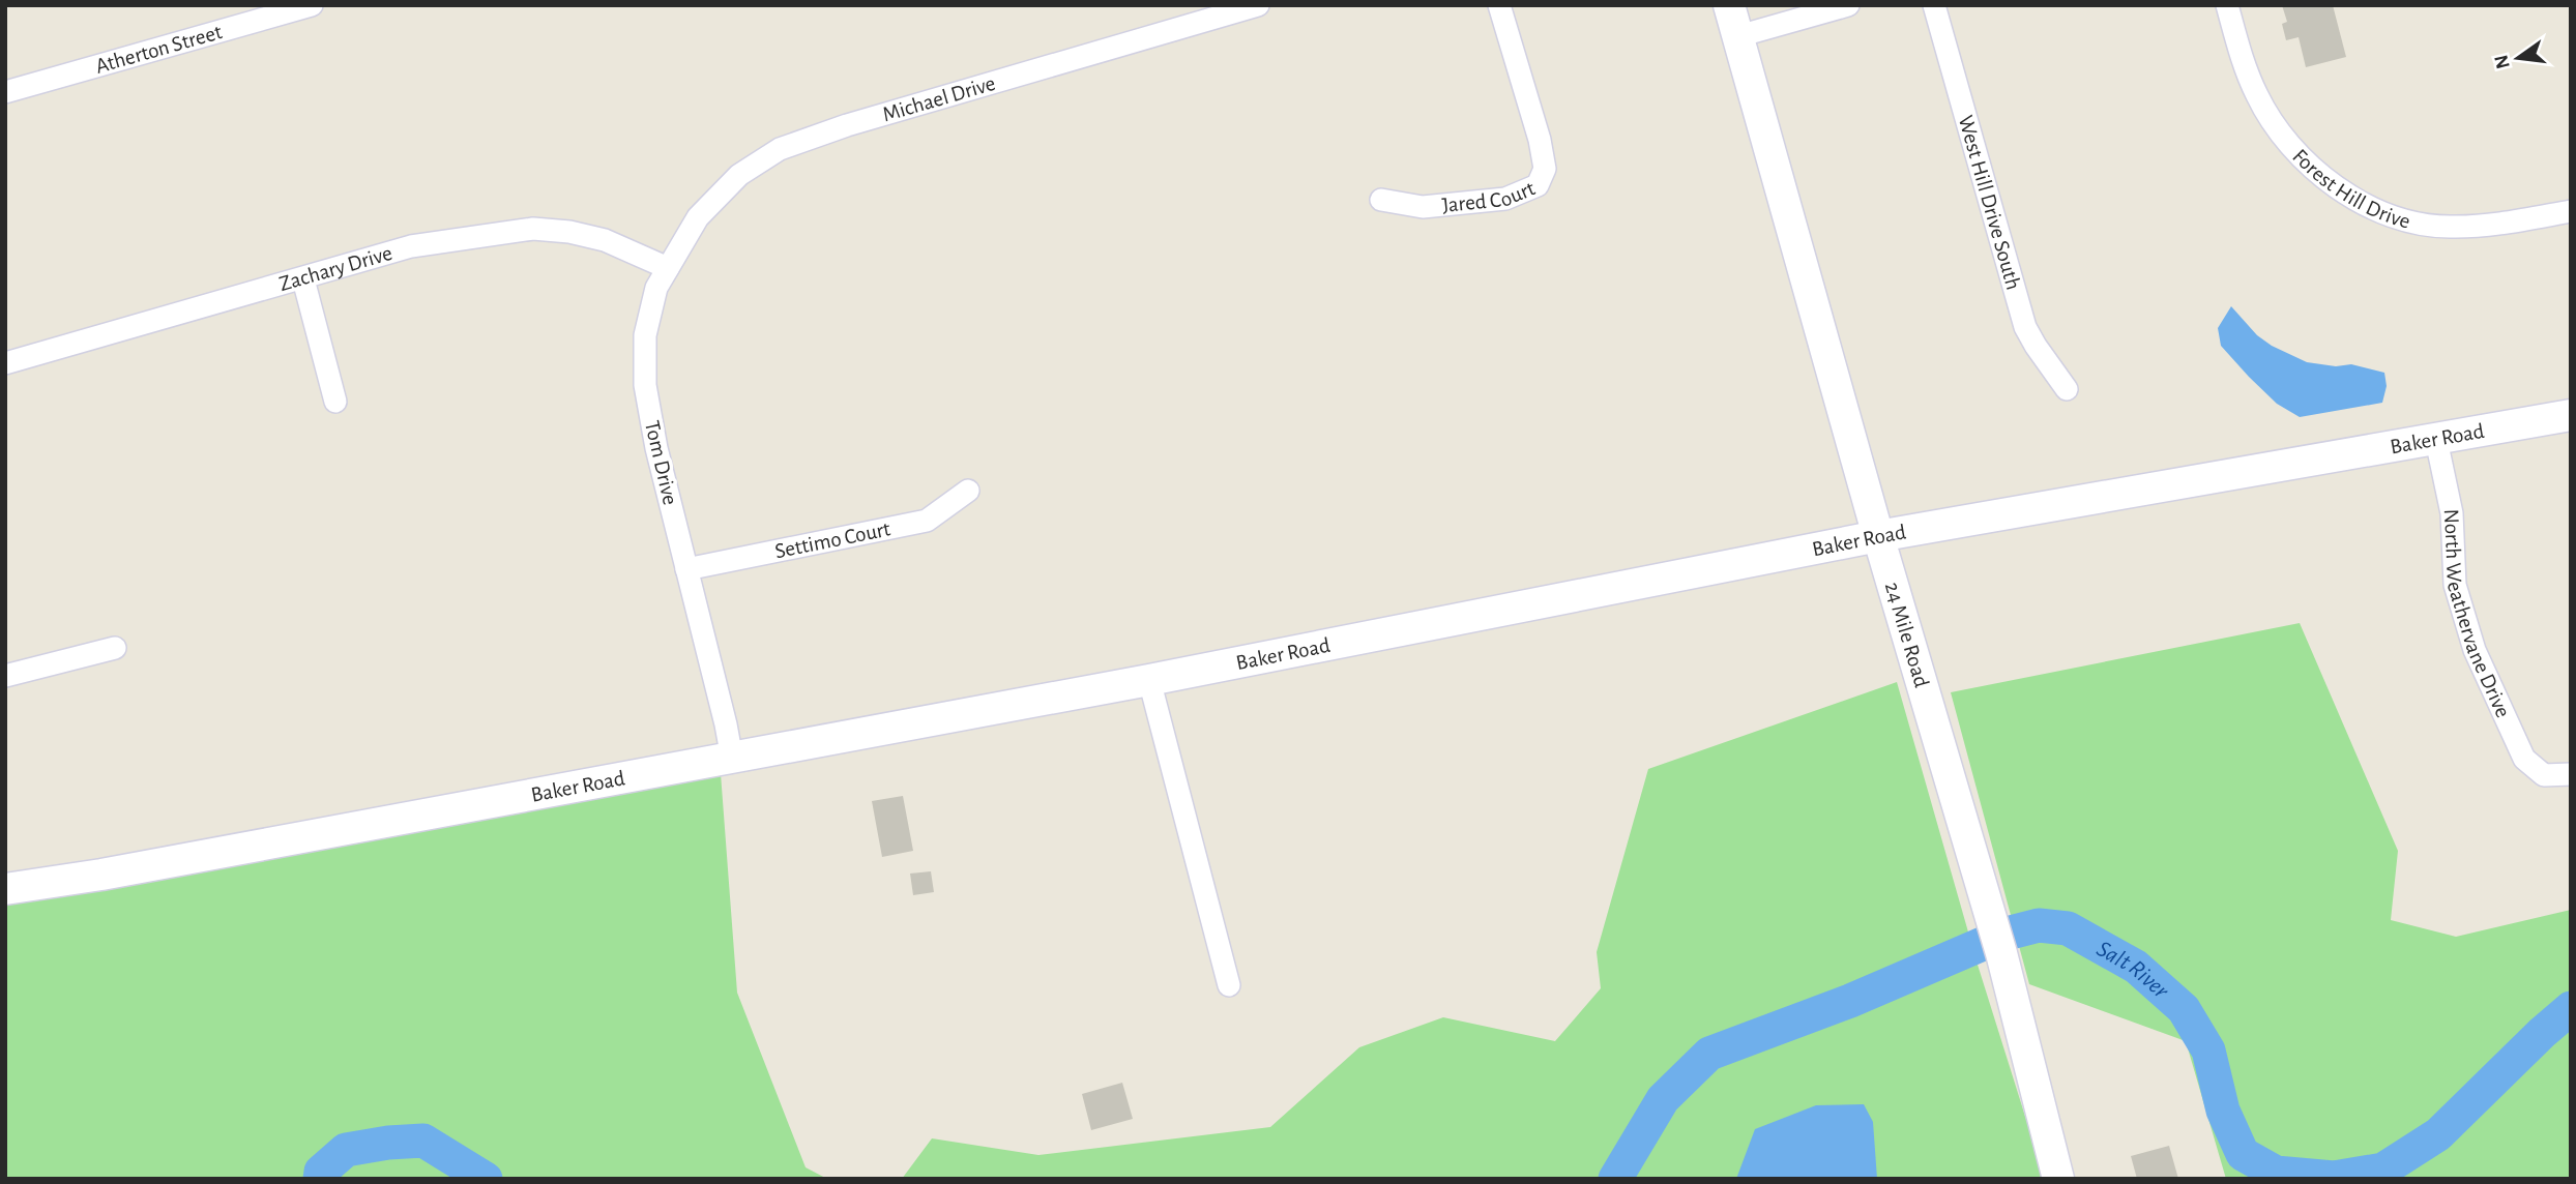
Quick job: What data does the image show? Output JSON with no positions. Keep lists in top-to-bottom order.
{
  "streets": {
    "street": [
      "Atherton Street",
      "Michael Drive",
      "Forest Hill Drive",
      "Jared Court",
      "West Hill Drive South",
      "Zachary Drive",
      "Baker Road",
      "Tom Drive",
      "Settimo Court",
      "North Weathervane Drive",
      "24 Mile Road"
    ]
  },
  "crossings": [
    ["Michael Drive", "Zachary Drive"],
    ["Michael Drive", "Tom Drive"],
    ["Zachary Drive", "Tom Drive"],
    ["Baker Road", "Tom Drive"],
    ["Baker Road", "North Weathervane Drive"],
    ["Baker Road", "24 Mile Road"],
    ["Tom Drive", "Settimo Court"]
  ],
  "water": ["Salt River"],
  "north": "left"
}
